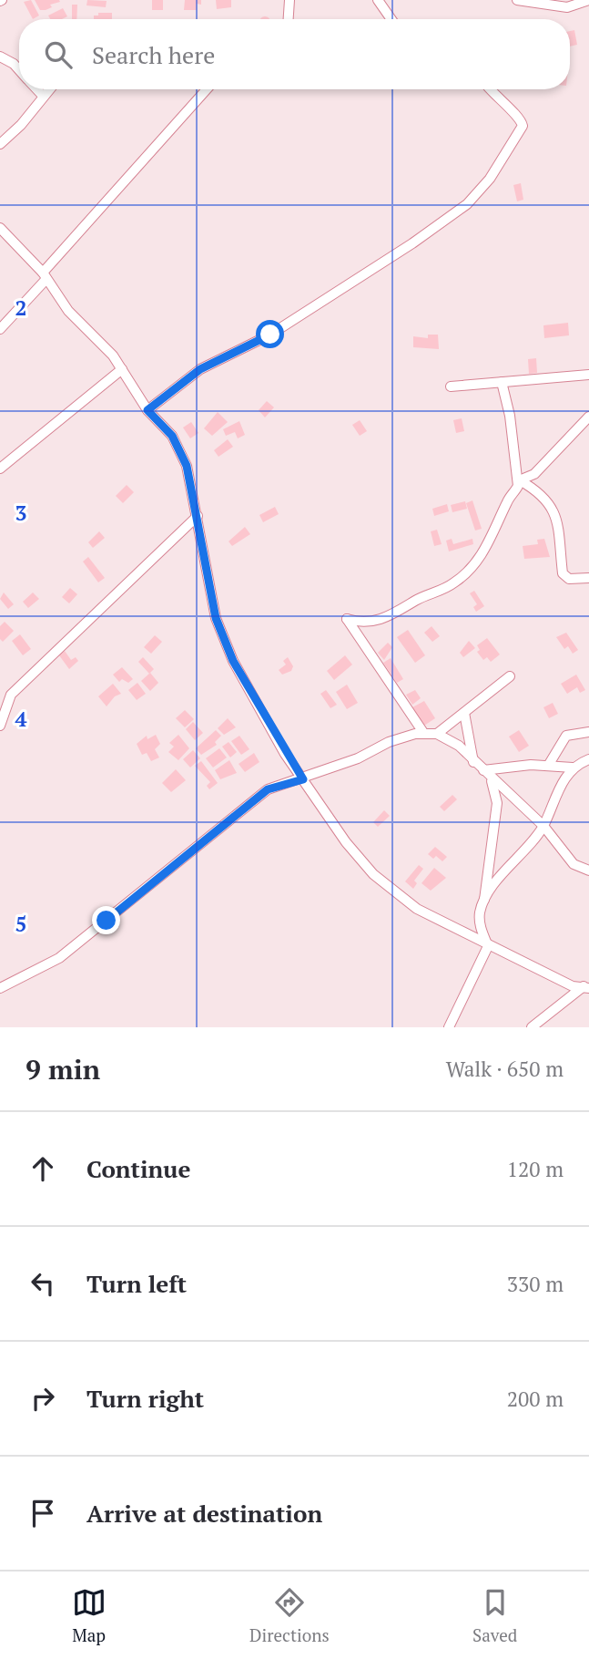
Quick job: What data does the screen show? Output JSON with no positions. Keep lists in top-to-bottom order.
{
  "page": {
    "search": "Search here",
    "heading": ["9 min", "Walk · 650 m"],
    "list": [
      ["Continue", "120 m"],
      ["Turn left", "330 m"],
      ["Turn right", "200 m"],
      "Arrive at destination"
    ],
    "nav": ["Map", "Directions", "Saved"]
  },
  "grid": {
    "rows": [
      "2",
      "3",
      "4",
      "5"
    ]
  }
}
